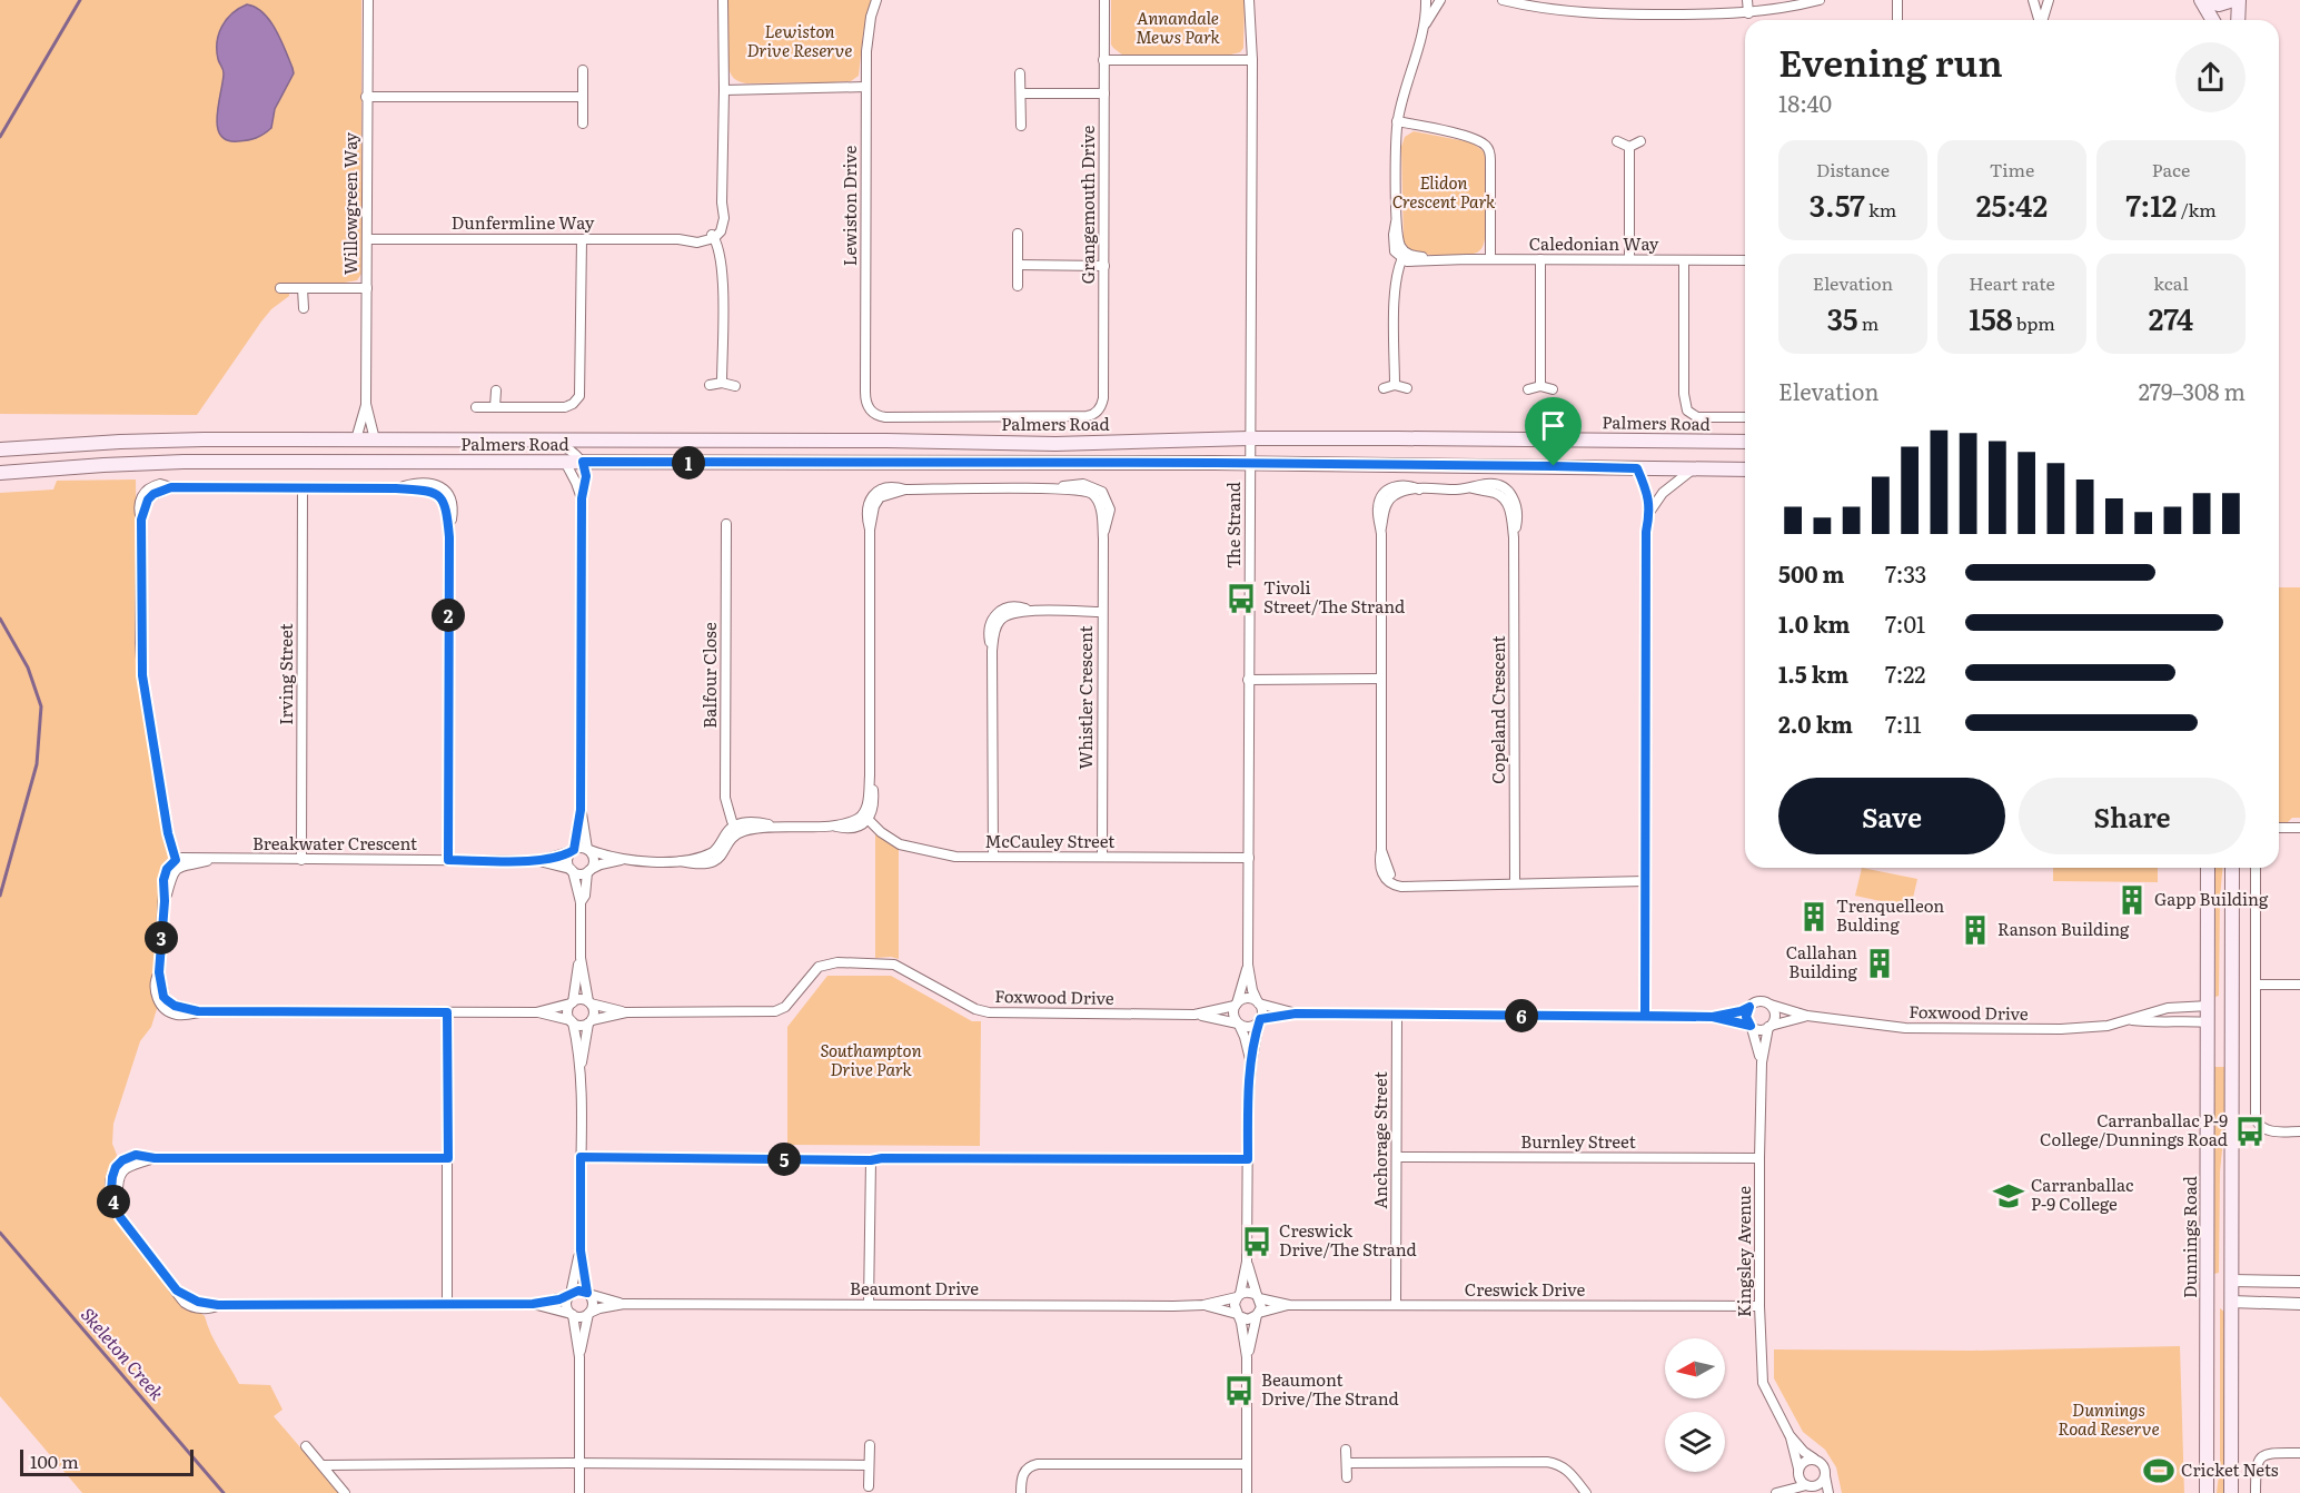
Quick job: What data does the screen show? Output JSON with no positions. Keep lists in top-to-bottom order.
{
  "streets": {
    "main road": ["Palmers Road", "Dunnings Road"],
    "street": [
      "Willowgreen Way",
      "Grangemouth Drive",
      "Lewiston Drive",
      "Dunfermline Way",
      "Caledonian Way",
      "The Strand",
      "Irving Street",
      "Balfour Close",
      "Whistler Crescent",
      "Copeland Crescent",
      "McCauley Street",
      "Breakwater Crescent",
      "Foxwood Drive",
      "Anchorage Street",
      "Burnley Street",
      "Kingsley Avenue",
      "Beaumont Drive",
      "Creswick Drive"
    ]
  },
  "crossings": [
    ["Willowgreen Way", "Dunfermline Way"],
    ["Willowgreen Way", "Palmers Road"],
    ["Grangemouth Drive", "Lewiston Drive"],
    ["Palmers Road", "The Strand"],
    ["The Strand", "McCauley Street"],
    ["The Strand", "Foxwood Drive"],
    ["Irving Street", "Breakwater Crescent"],
    ["Whistler Crescent", "McCauley Street"],
    ["Foxwood Drive", "Anchorage Street"],
    ["Foxwood Drive", "Dunnings Road"],
    ["Foxwood Drive", "Kingsley Avenue"],
    ["Anchorage Street", "Burnley Street"],
    ["Anchorage Street", "Creswick Drive"],
    ["Burnley Street", "Kingsley Avenue"],
    ["Kingsley Avenue", "Creswick Drive"],
    ["Beaumont Drive", "Creswick Drive"]
  ],
  "water": ["Skeleton Creek"],
  "parks": [
    "Annandale Mews Park",
    "Lewiston Drive Reserve",
    "Elidon Crescent Park",
    "Southampton Drive Park",
    "Dunnings Road Reserve"
  ],
  "places": {
    "bus stop": [
      "Tivoli Street/The Strand",
      "Carranballac P-9 College/Dunnings Road",
      "Creswick Drive/The Strand",
      "Beaumont Drive/The Strand"
    ],
    "building": [
      "Gapp Building",
      "Trenquelleon Bulding",
      "Ranson Building",
      "Callahan Building"
    ],
    "school or university": ["Carranballac P-9 College"],
    "sports": ["Cricket Nets"]
  },
  "scale_bar": "100 m",
  "north": "left",
  "page": {
    "heading": ["Evening run", "18:40"],
    "stats": [
      ["Distance", "3.57 km"],
      ["Time", "25:42"],
      ["Pace", "7:12 /km"],
      ["Elevation", "35 m"],
      ["Heart rate", "158 bpm"],
      ["kcal", "274"]
    ],
    "chart": ["Elevation", "279–308 m"],
    "pins": [
      "1",
      "2",
      "3",
      "6",
      "5",
      "4"
    ],
    "list": [
      {
        "name": "500 m",
        "note": "7:33"
      },
      {
        "name": "1.0 km",
        "note": "7:01"
      },
      {
        "name": "1.5 km",
        "note": "7:22"
      },
      {
        "name": "2.0 km",
        "note": "7:11"
      }
    ],
    "buttons": ["Save", "Share"],
    "scale": "100 m"
  }
}
